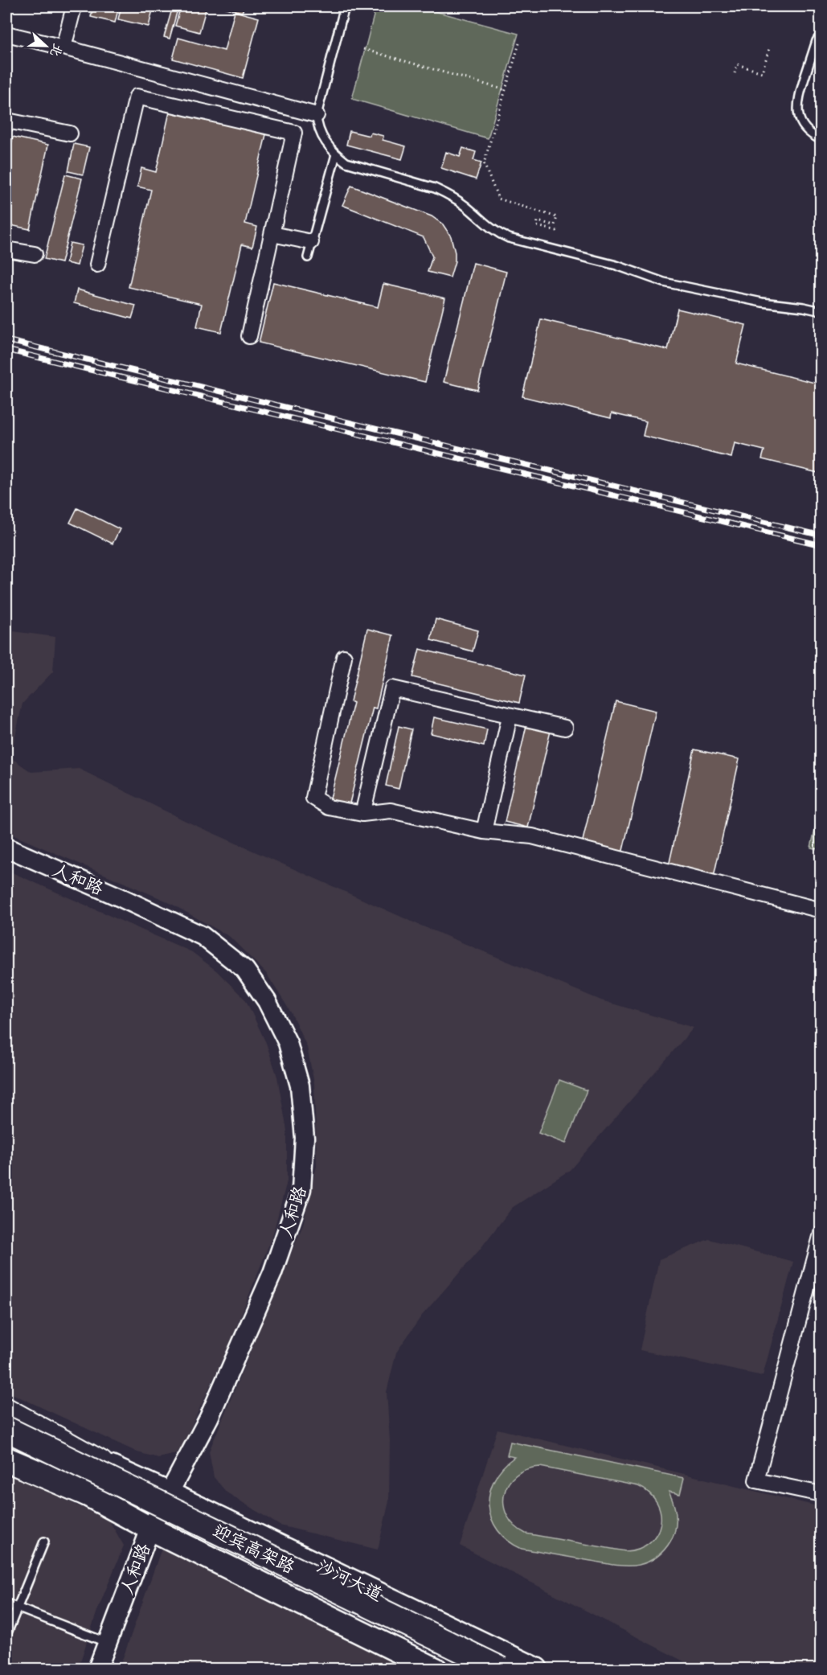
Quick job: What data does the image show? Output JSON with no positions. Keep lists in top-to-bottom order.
{
  "streets": {
    "highway": ["迎宾高架路"],
    "main road": ["沙河大道"],
    "street": ["人和路"]
  },
  "crossings": [
    ["人和路", "沙河大道"]
  ],
  "north": "right"
}
